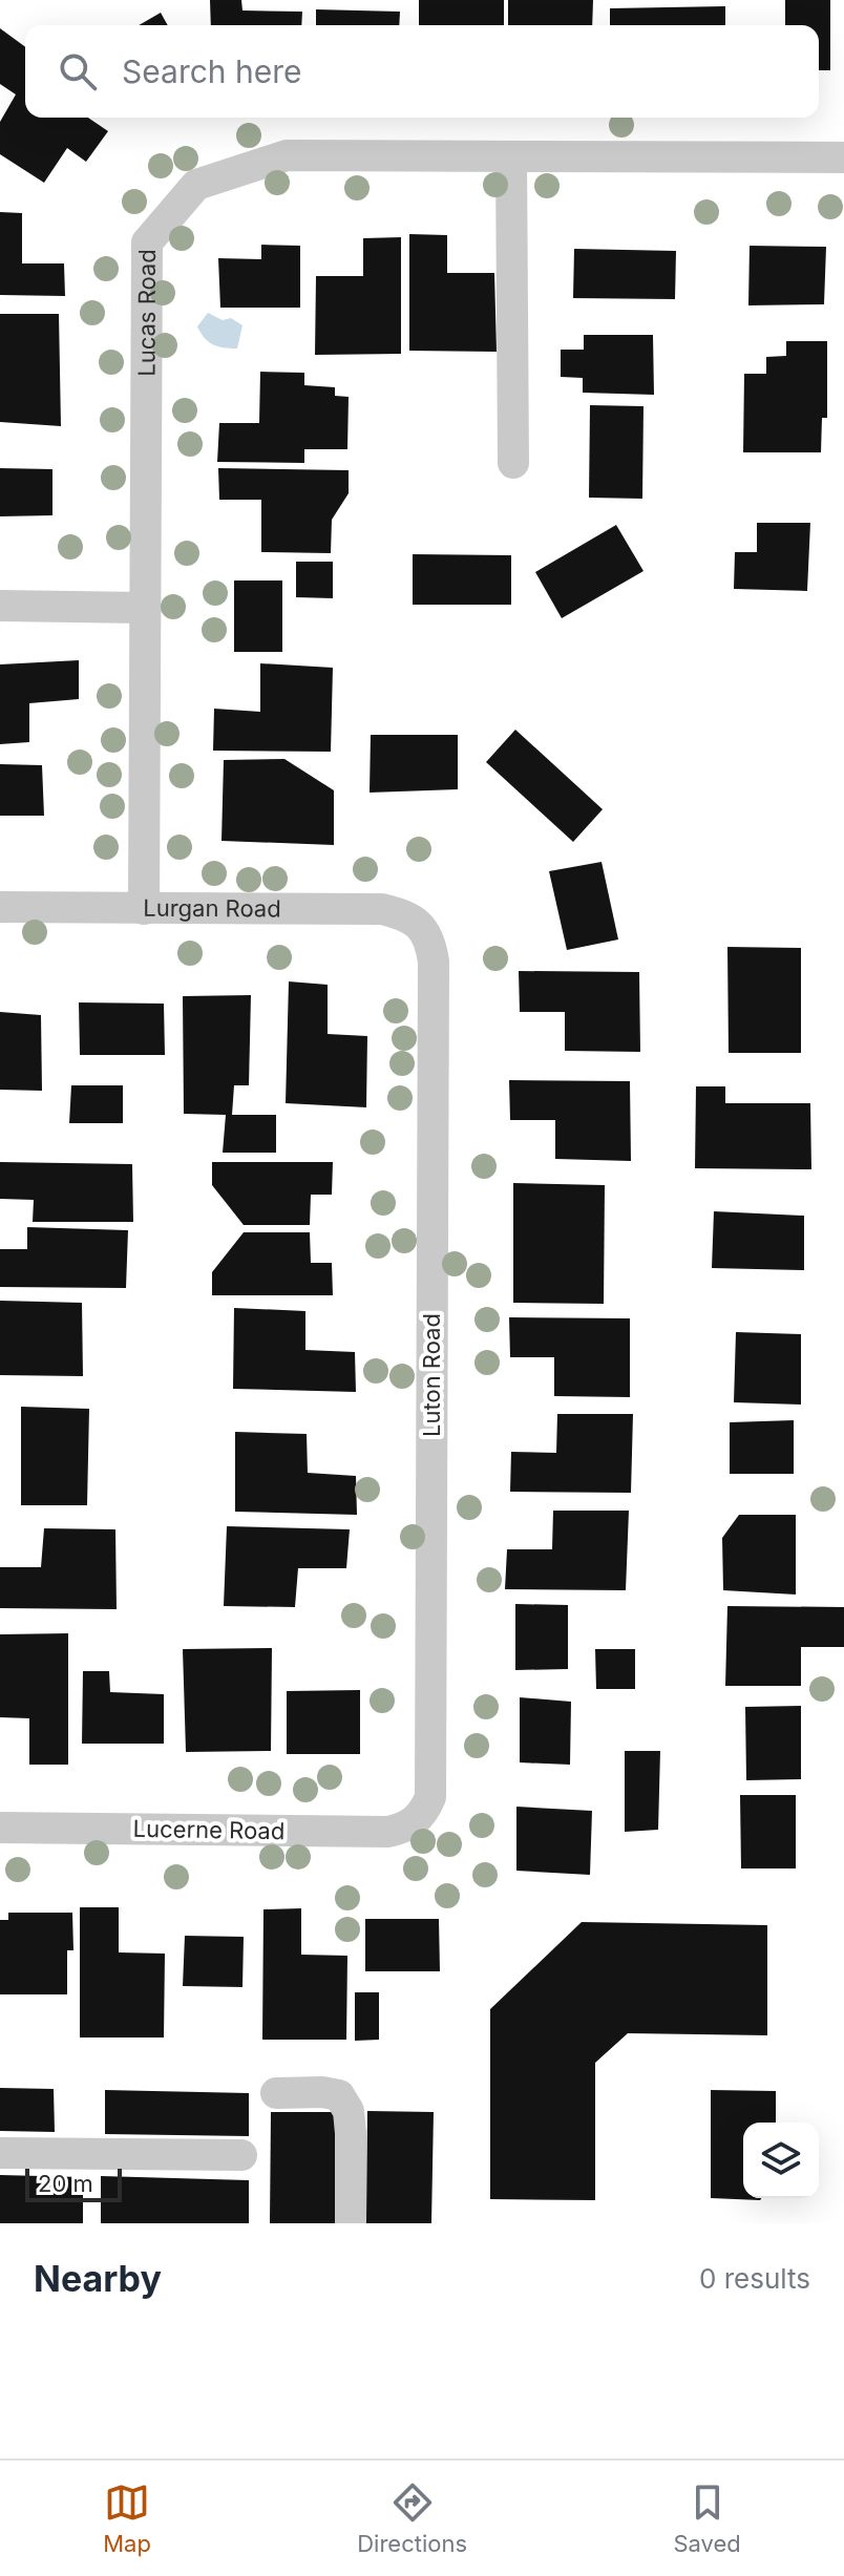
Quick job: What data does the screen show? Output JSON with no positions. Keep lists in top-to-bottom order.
{
  "streets": {
    "street": [
      "Lucas Road",
      "Lurgan Road",
      "Luton Road",
      "Lucerne Road"
    ]
  },
  "crossings": [
    ["Lucas Road", "Lurgan Road"],
    ["Lurgan Road", "Luton Road"],
    ["Luton Road", "Lucerne Road"]
  ],
  "scale_bar": "20 m",
  "page": {
    "search": "Search here",
    "scale": "20 m",
    "heading": ["Nearby", "0 results"],
    "nav": ["Map", "Directions", "Saved"]
  }
}
